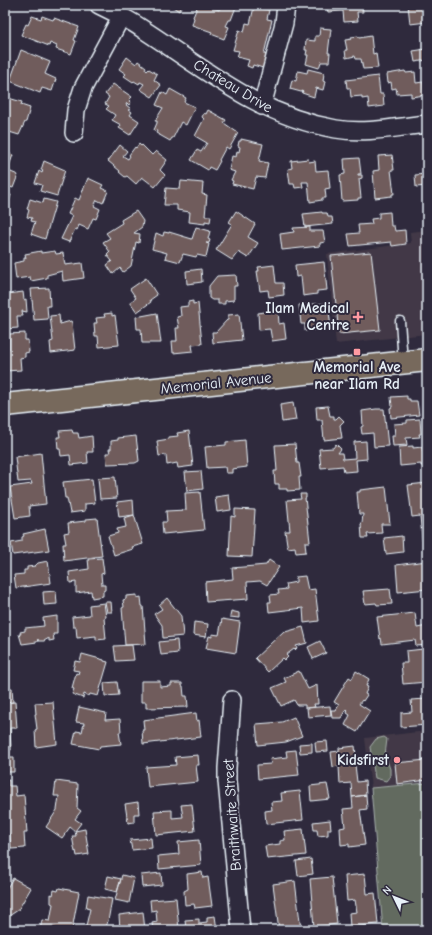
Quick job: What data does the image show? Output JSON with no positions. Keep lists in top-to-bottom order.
{
  "streets": {
    "main road": ["Memorial Avenue"],
    "street": ["Chateau Drive", "Braithwaite Street"]
  },
  "places": {
    "health": ["Ilam Medical Centre"],
    "transit": ["Memorial Ave near Ilam Rd"],
    "other": ["Kidsfirst"]
  },
  "north": "top left"
}
